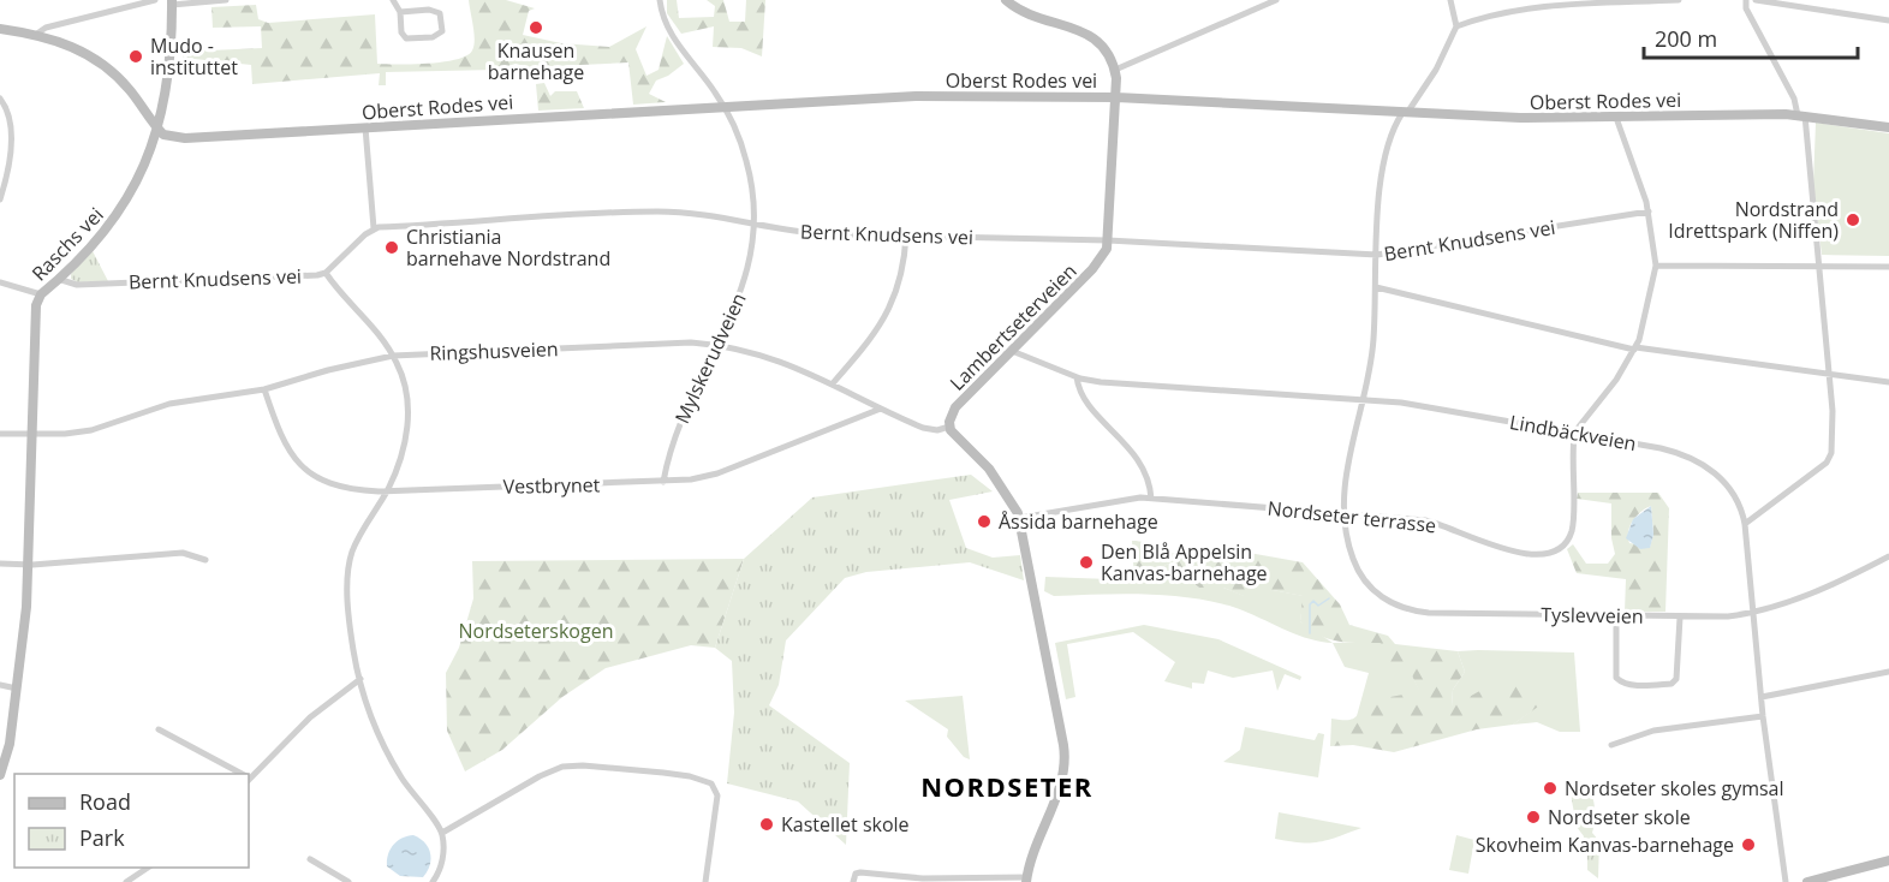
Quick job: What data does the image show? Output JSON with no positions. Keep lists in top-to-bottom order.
{
  "streets": {
    "street": [
      "Oberst Rodes vei",
      "Bernt Knudsens vei",
      "Raschs vei",
      "Lambertseterveien",
      "Ringshusveien",
      "Mylskerudveien",
      "Lindbäckveien",
      "Vestbrynet",
      "Nordseter terrasse",
      "Tyslevveien"
    ]
  },
  "crossings": [
    ["Oberst Rodes vei", "Raschs vei"],
    ["Oberst Rodes vei", "Lambertseterveien"],
    ["Oberst Rodes vei", "Mylskerudveien"],
    ["Oberst Rodes vei", "Tyslevveien"],
    ["Bernt Knudsens vei", "Raschs vei"],
    ["Bernt Knudsens vei", "Lambertseterveien"],
    ["Bernt Knudsens vei", "Mylskerudveien"],
    ["Bernt Knudsens vei", "Tyslevveien"],
    ["Raschs vei", "Ringshusveien"],
    ["Lambertseterveien", "Ringshusveien"],
    ["Lambertseterveien", "Lindbäckveien"],
    ["Ringshusveien", "Mylskerudveien"],
    ["Ringshusveien", "Vestbrynet"],
    ["Mylskerudveien", "Vestbrynet"],
    ["Lindbäckveien", "Nordseter terrasse"],
    ["Lindbäckveien", "Tyslevveien"],
    ["Nordseter terrasse", "Tyslevveien"]
  ],
  "districts": ["NORDSETER"],
  "parks": ["Nordseterskogen"],
  "places": [
    "Knausen barnehage",
    "Mudo - instituttet",
    "Nordstrand Idrettspark (Niffen)",
    "Christiania barnehave Nordstrand",
    "Åssida barnehage",
    "Den Blå Appelsin Kanvas-barnehage",
    "Nordseter skoles gymsal",
    "Nordseter skole",
    "Kastellet skole",
    "Skovheim Kanvas-barnehage"
  ],
  "legend": ["Road", "Park"],
  "scale_bar": "200 m"
}
